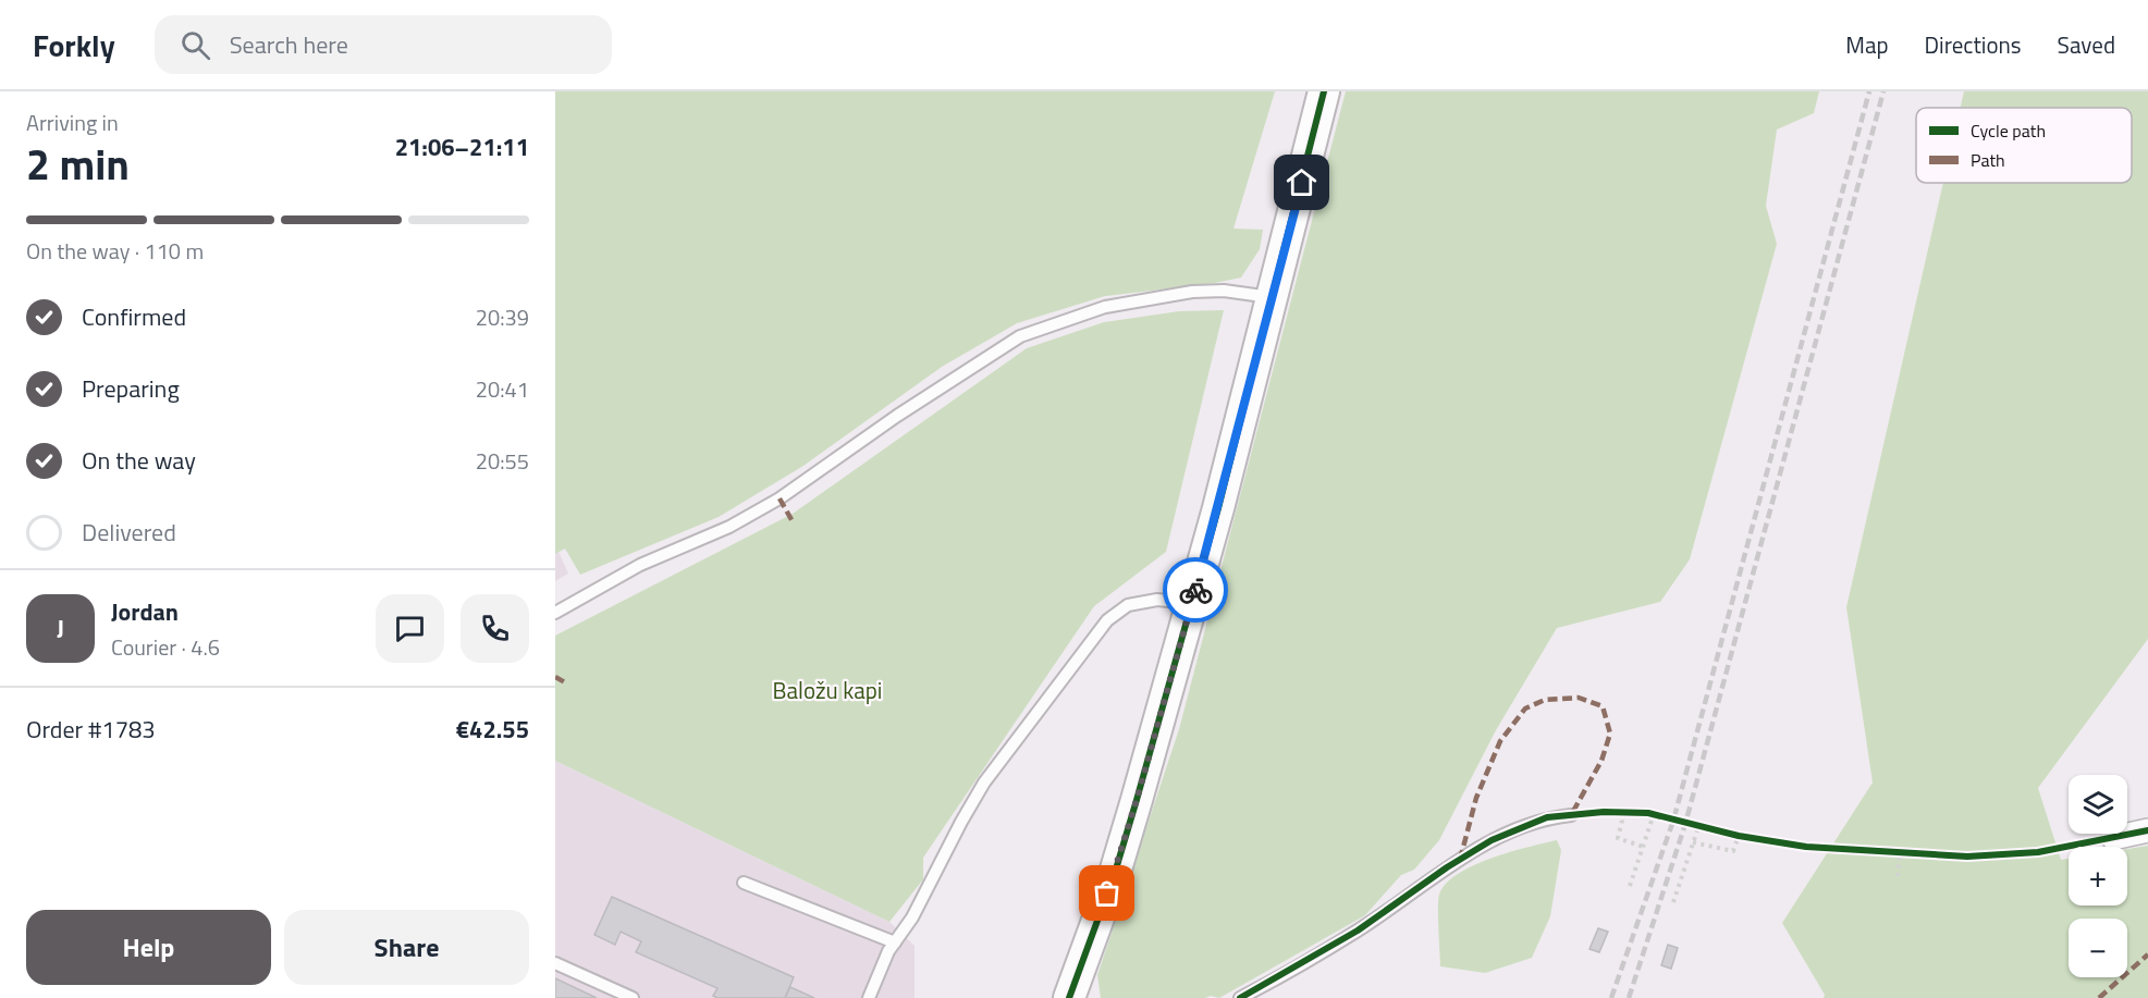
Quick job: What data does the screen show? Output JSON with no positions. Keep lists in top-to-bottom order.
{
  "parks": ["Baložu kapi"],
  "legend": ["Cycle path", "Path"],
  "page": {
    "header": "Forkly",
    "search": "Search here",
    "nav": ["Map", "Directions", "Saved"],
    "heading": ["2 min", "Arriving in", "21:06–21:11"],
    "panel": [
      "Jordan",
      "Courier · 4.6",
      "Order #1783",
      "€42.55"
    ],
    "bar": "On the way · 110 m",
    "list": [
      ["Confirmed", "20:39"],
      ["Preparing", "20:41"],
      ["On the way", "20:55"],
      "Delivered"
    ],
    "round": "J",
    "map_buttons": ["+", "−"],
    "buttons": ["Help", "Share"]
  }
}
